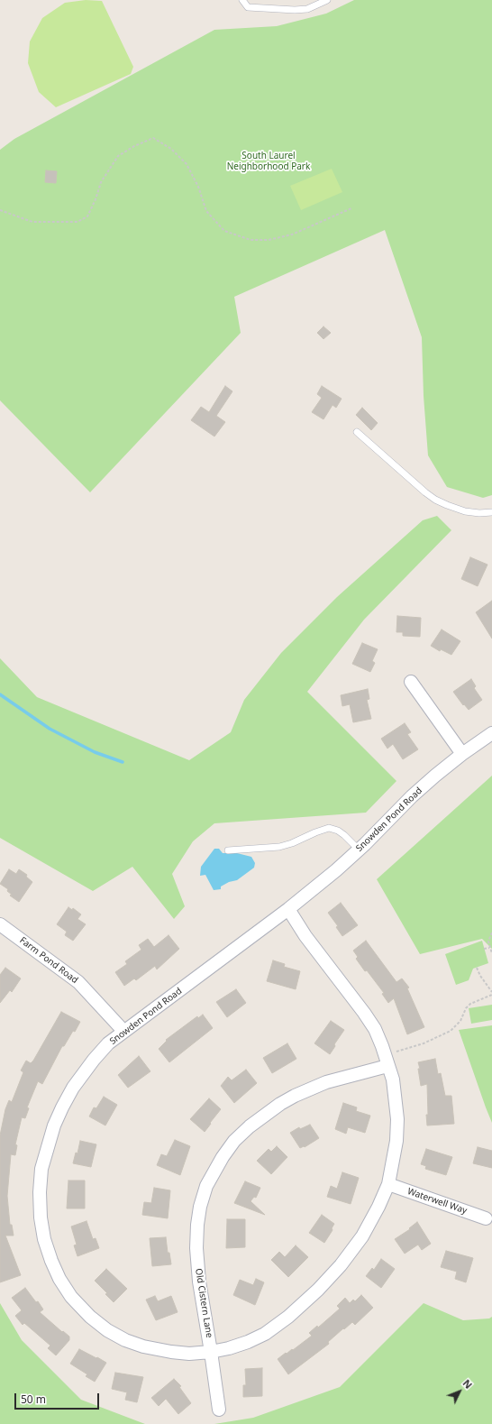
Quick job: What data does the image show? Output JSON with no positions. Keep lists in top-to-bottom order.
{
  "streets": {
    "street": [
      "Snowden Pond Road",
      "Farm Pond Road",
      "Waterwell Way",
      "Old Cistern Lane"
    ]
  },
  "crossings": [
    ["Snowden Pond Road", "Farm Pond Road"],
    ["Snowden Pond Road", "Waterwell Way"],
    ["Snowden Pond Road", "Old Cistern Lane"]
  ],
  "parks": ["South Laurel Neighborhood Park"],
  "scale_bar": "50 m",
  "north": "top right"
}
